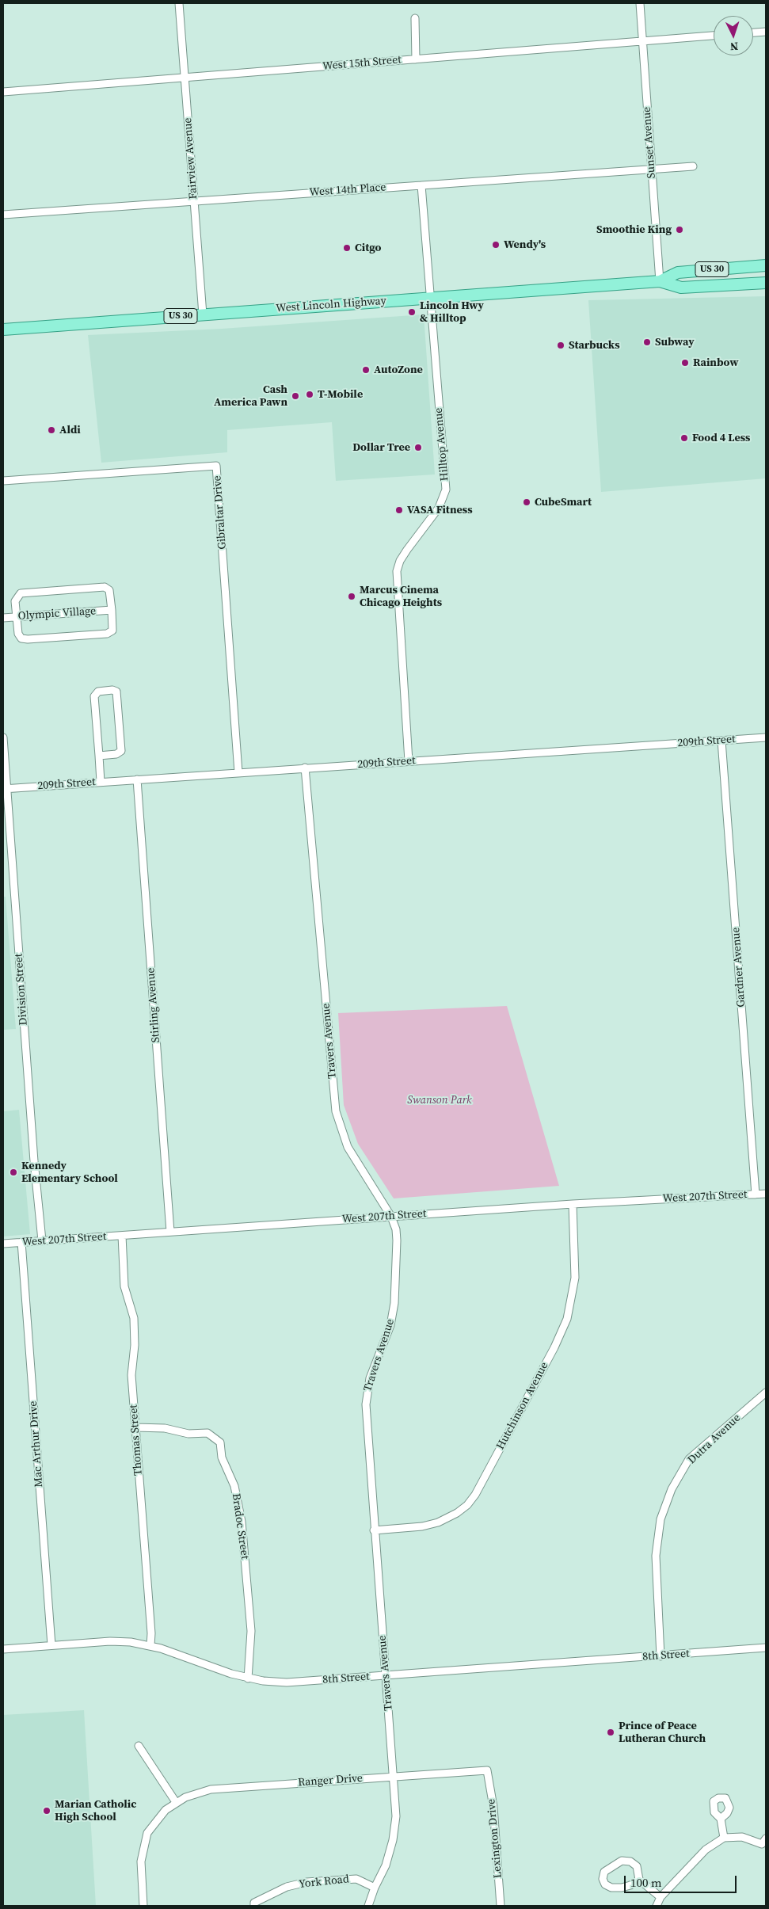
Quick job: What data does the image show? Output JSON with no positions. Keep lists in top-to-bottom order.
{
  "streets": {
    "main road": ["US 30", "West Lincoln Highway"],
    "street": [
      "West 15th Street",
      "Sunset Avenue",
      "Fairview Avenue",
      "West 14th Place",
      "Hilltop Avenue",
      "Gibraltar Drive",
      "Olympic Village",
      "209th Street",
      "Gardner Avenue",
      "Division Street",
      "Stirling Avenue",
      "Travers Avenue",
      "West 207th Street",
      "Hutchinson Avenue",
      "Dutra Avenue",
      "Thomas Street",
      "Mac Arthur Drive",
      "Bradoc Street",
      "8th Street",
      "Ranger Drive",
      "Lexington Drive",
      "York Road"
    ]
  },
  "crossings": [
    ["West 15th Street", "Sunset Avenue"],
    ["West 15th Street", "Fairview Avenue"],
    ["Sunset Avenue", "West 14th Place"],
    ["Sunset Avenue", "West Lincoln Highway"],
    ["Fairview Avenue", "West 14th Place"],
    ["Fairview Avenue", "West Lincoln Highway"],
    ["West 14th Place", "Hilltop Avenue"],
    ["West Lincoln Highway", "Hilltop Avenue"],
    ["Hilltop Avenue", "209th Street"],
    ["Gibraltar Drive", "209th Street"],
    ["209th Street", "Gardner Avenue"],
    ["209th Street", "Division Street"],
    ["209th Street", "Stirling Avenue"],
    ["209th Street", "Travers Avenue"],
    ["Gardner Avenue", "West 207th Street"],
    ["Division Street", "West 207th Street"],
    ["Stirling Avenue", "West 207th Street"],
    ["Travers Avenue", "West 207th Street"],
    ["Travers Avenue", "Hutchinson Avenue"],
    ["Travers Avenue", "8th Street"],
    ["Travers Avenue", "Ranger Drive"],
    ["Travers Avenue", "York Road"],
    ["West 207th Street", "Hutchinson Avenue"],
    ["West 207th Street", "Thomas Street"],
    ["West 207th Street", "Mac Arthur Drive"],
    ["Dutra Avenue", "8th Street"],
    ["Thomas Street", "Bradoc Street"],
    ["Thomas Street", "8th Street"],
    ["Mac Arthur Drive", "8th Street"],
    ["Bradoc Street", "8th Street"],
    ["Ranger Drive", "Lexington Drive"]
  ],
  "parks": ["Swanson Park"],
  "places": [
    "Smoothie King",
    "Wendy's",
    "Citgo",
    "Lincoln Hwy & Hilltop",
    "Subway",
    "Starbucks",
    "Rainbow",
    "AutoZone",
    "T-Mobile",
    "Cash America Pawn",
    "Aldi",
    "Food 4 Less",
    "Dollar Tree",
    "CubeSmart",
    "VASA Fitness",
    "Marcus Cinema Chicago Heights",
    "Kennedy Elementary School",
    "Prince of Peace Lutheran Church",
    "Marian Catholic High School"
  ],
  "scale_bar": "100 m",
  "north": "bottom"
}
